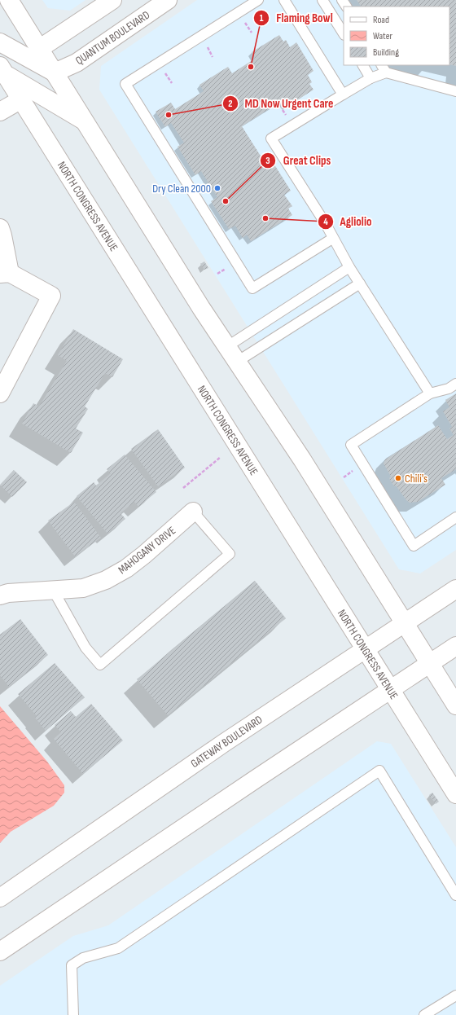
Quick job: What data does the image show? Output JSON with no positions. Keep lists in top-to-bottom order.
{
  "streets": {
    "main road": [
      "QUANTUM BOULEVARD",
      "NORTH CONGRESS AVENUE",
      "MAHOGANY DRIVE",
      "GATEWAY BOULEVARD"
    ]
  },
  "crossings": [
    ["NORTH CONGRESS AVENUE", "GATEWAY BOULEVARD"]
  ],
  "places": [
    "Flaming Bowl",
    "MD Now Urgent Care",
    "Dry Clean 2000",
    "Great Clips",
    "Agliolio",
    "Chili's"
  ],
  "legend": ["Road", "Water", "Building"]
}
